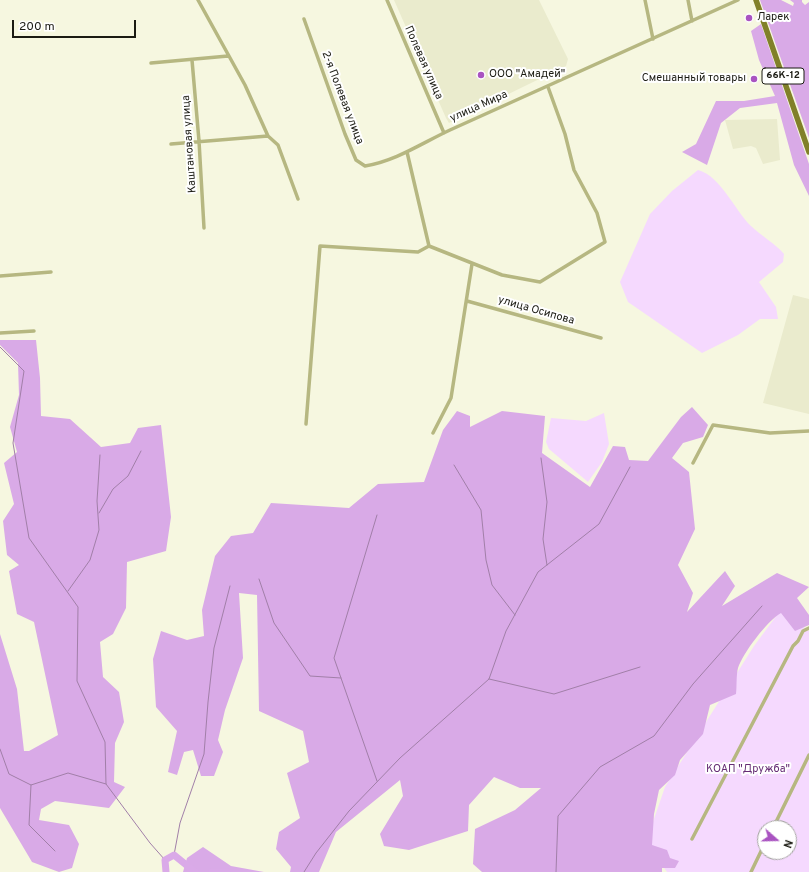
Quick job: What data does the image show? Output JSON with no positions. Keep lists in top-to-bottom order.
{
  "streets": {
    "main road": ["66К-12"],
    "street": [
      "Полевая улица",
      "2-я Полевая улица",
      "улица Мира",
      "Каштановая улица",
      "улица Осипова"
    ]
  },
  "crossings": [
    ["Полевая улица", "2-я Полевая улица"],
    ["Полевая улица", "улица Мира"],
    ["2-я Полевая улица", "улица Мира"]
  ],
  "parks": ["КОАП \"Дружба\""],
  "places": ["Ларек", "ООО \"Амадей\"", "Смешанный товары"],
  "scale_bar": "200 m",
  "north": "right"
}
